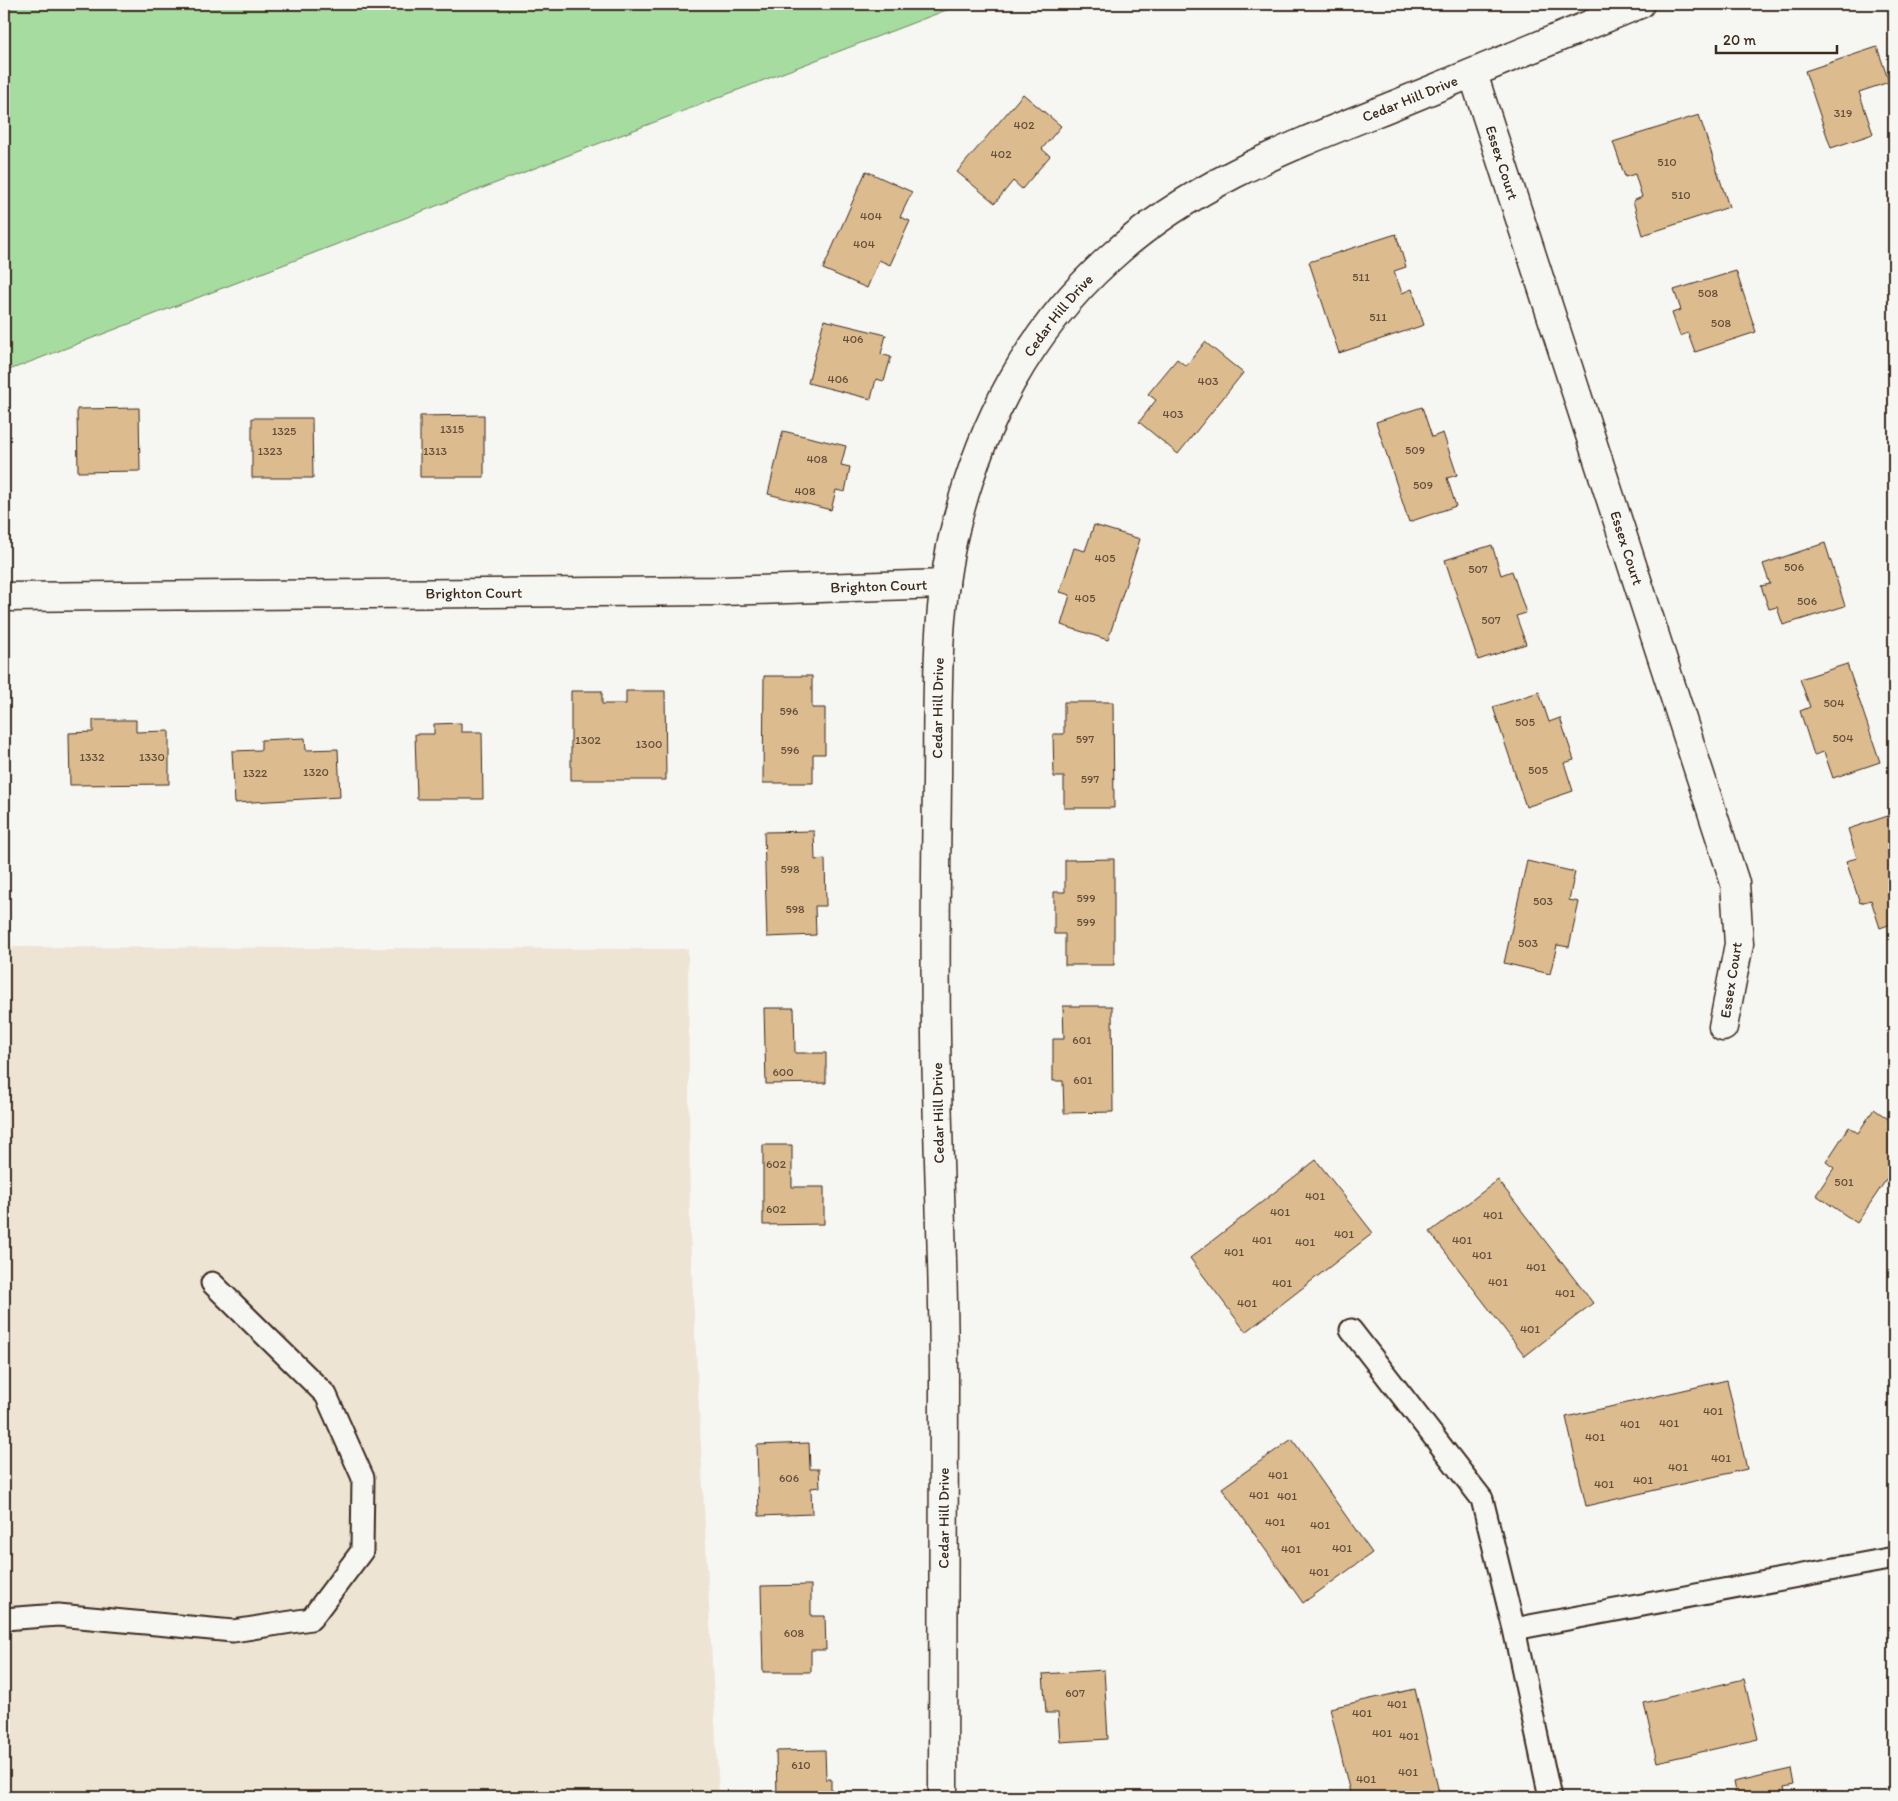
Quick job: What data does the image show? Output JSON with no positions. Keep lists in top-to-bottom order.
{
  "streets": {
    "street": ["Cedar Hill Drive", "Essex Court", "Brighton Court"]
  },
  "crossings": [
    ["Cedar Hill Drive", "Essex Court"],
    ["Cedar Hill Drive", "Brighton Court"]
  ],
  "house_numbers": [
    "319",
    "402",
    "402",
    "510",
    "510",
    "404",
    "404",
    "511",
    "508",
    "511",
    "508",
    "406",
    "406",
    "403",
    "403",
    "1315",
    "1325",
    "509",
    "1323",
    "1313",
    "408",
    "509",
    "408",
    "405",
    "506",
    "507",
    "405",
    "506",
    "507",
    "504",
    "596",
    "505",
    "504",
    "597",
    "1302",
    "1300",
    "596",
    "1332",
    "1330",
    "505",
    "1320",
    "1322",
    "597",
    "598",
    "599",
    "503",
    "598",
    "599",
    "503",
    "601",
    "600",
    "601",
    "602",
    "501",
    "401",
    "602",
    "401",
    "401",
    "401",
    "401",
    "401",
    "401",
    "401",
    "401",
    "401",
    "401",
    "401",
    "401",
    "401",
    "401",
    "401",
    "401",
    "401",
    "401",
    "401",
    "401",
    "401",
    "606",
    "401",
    "401",
    "401",
    "401",
    "401",
    "401",
    "401",
    "401",
    "401",
    "608",
    "607",
    "401",
    "401",
    "401",
    "401",
    "610",
    "401",
    "401"
  ],
  "scale_bar": "20 m"
}
